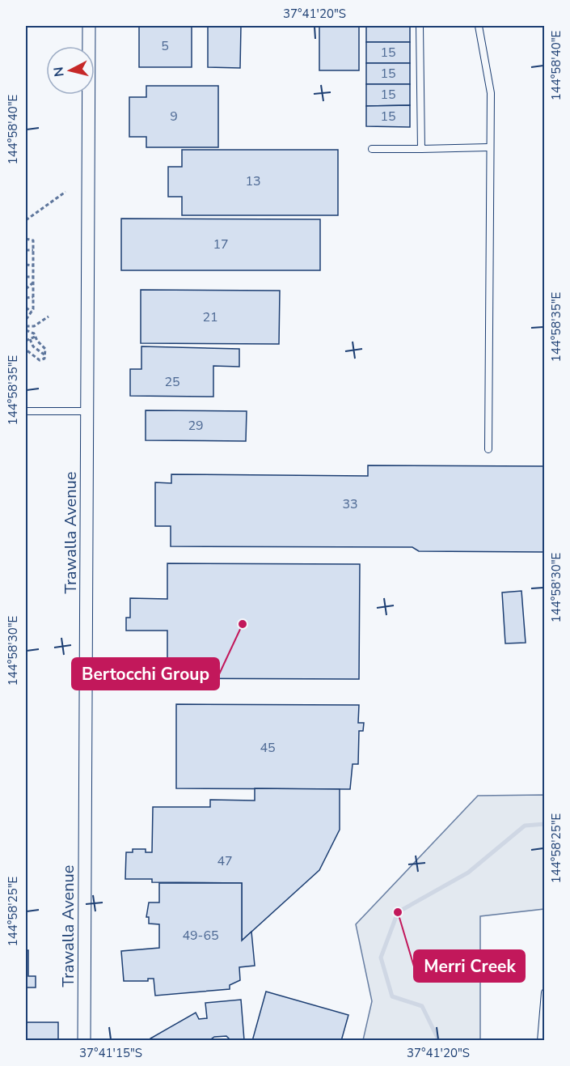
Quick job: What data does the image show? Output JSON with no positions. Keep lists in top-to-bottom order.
{
  "streets": {
    "street": ["Trawalla Avenue"]
  },
  "places": ["Bertocchi Group", "Merri Creek"],
  "house_numbers": [
    "5",
    "15",
    "15",
    "15",
    "9",
    "15",
    "13",
    "17",
    "21",
    "25",
    "29",
    "33",
    "45",
    "47",
    "49-65"
  ],
  "north": "left",
  "coordinates": [
    "37°41'20\"S",
    "144°58'40\"E",
    "144°58'35\"E",
    "144°58'30\"E",
    "144°58'25\"E",
    "37°41'15\"S"
  ]
}
